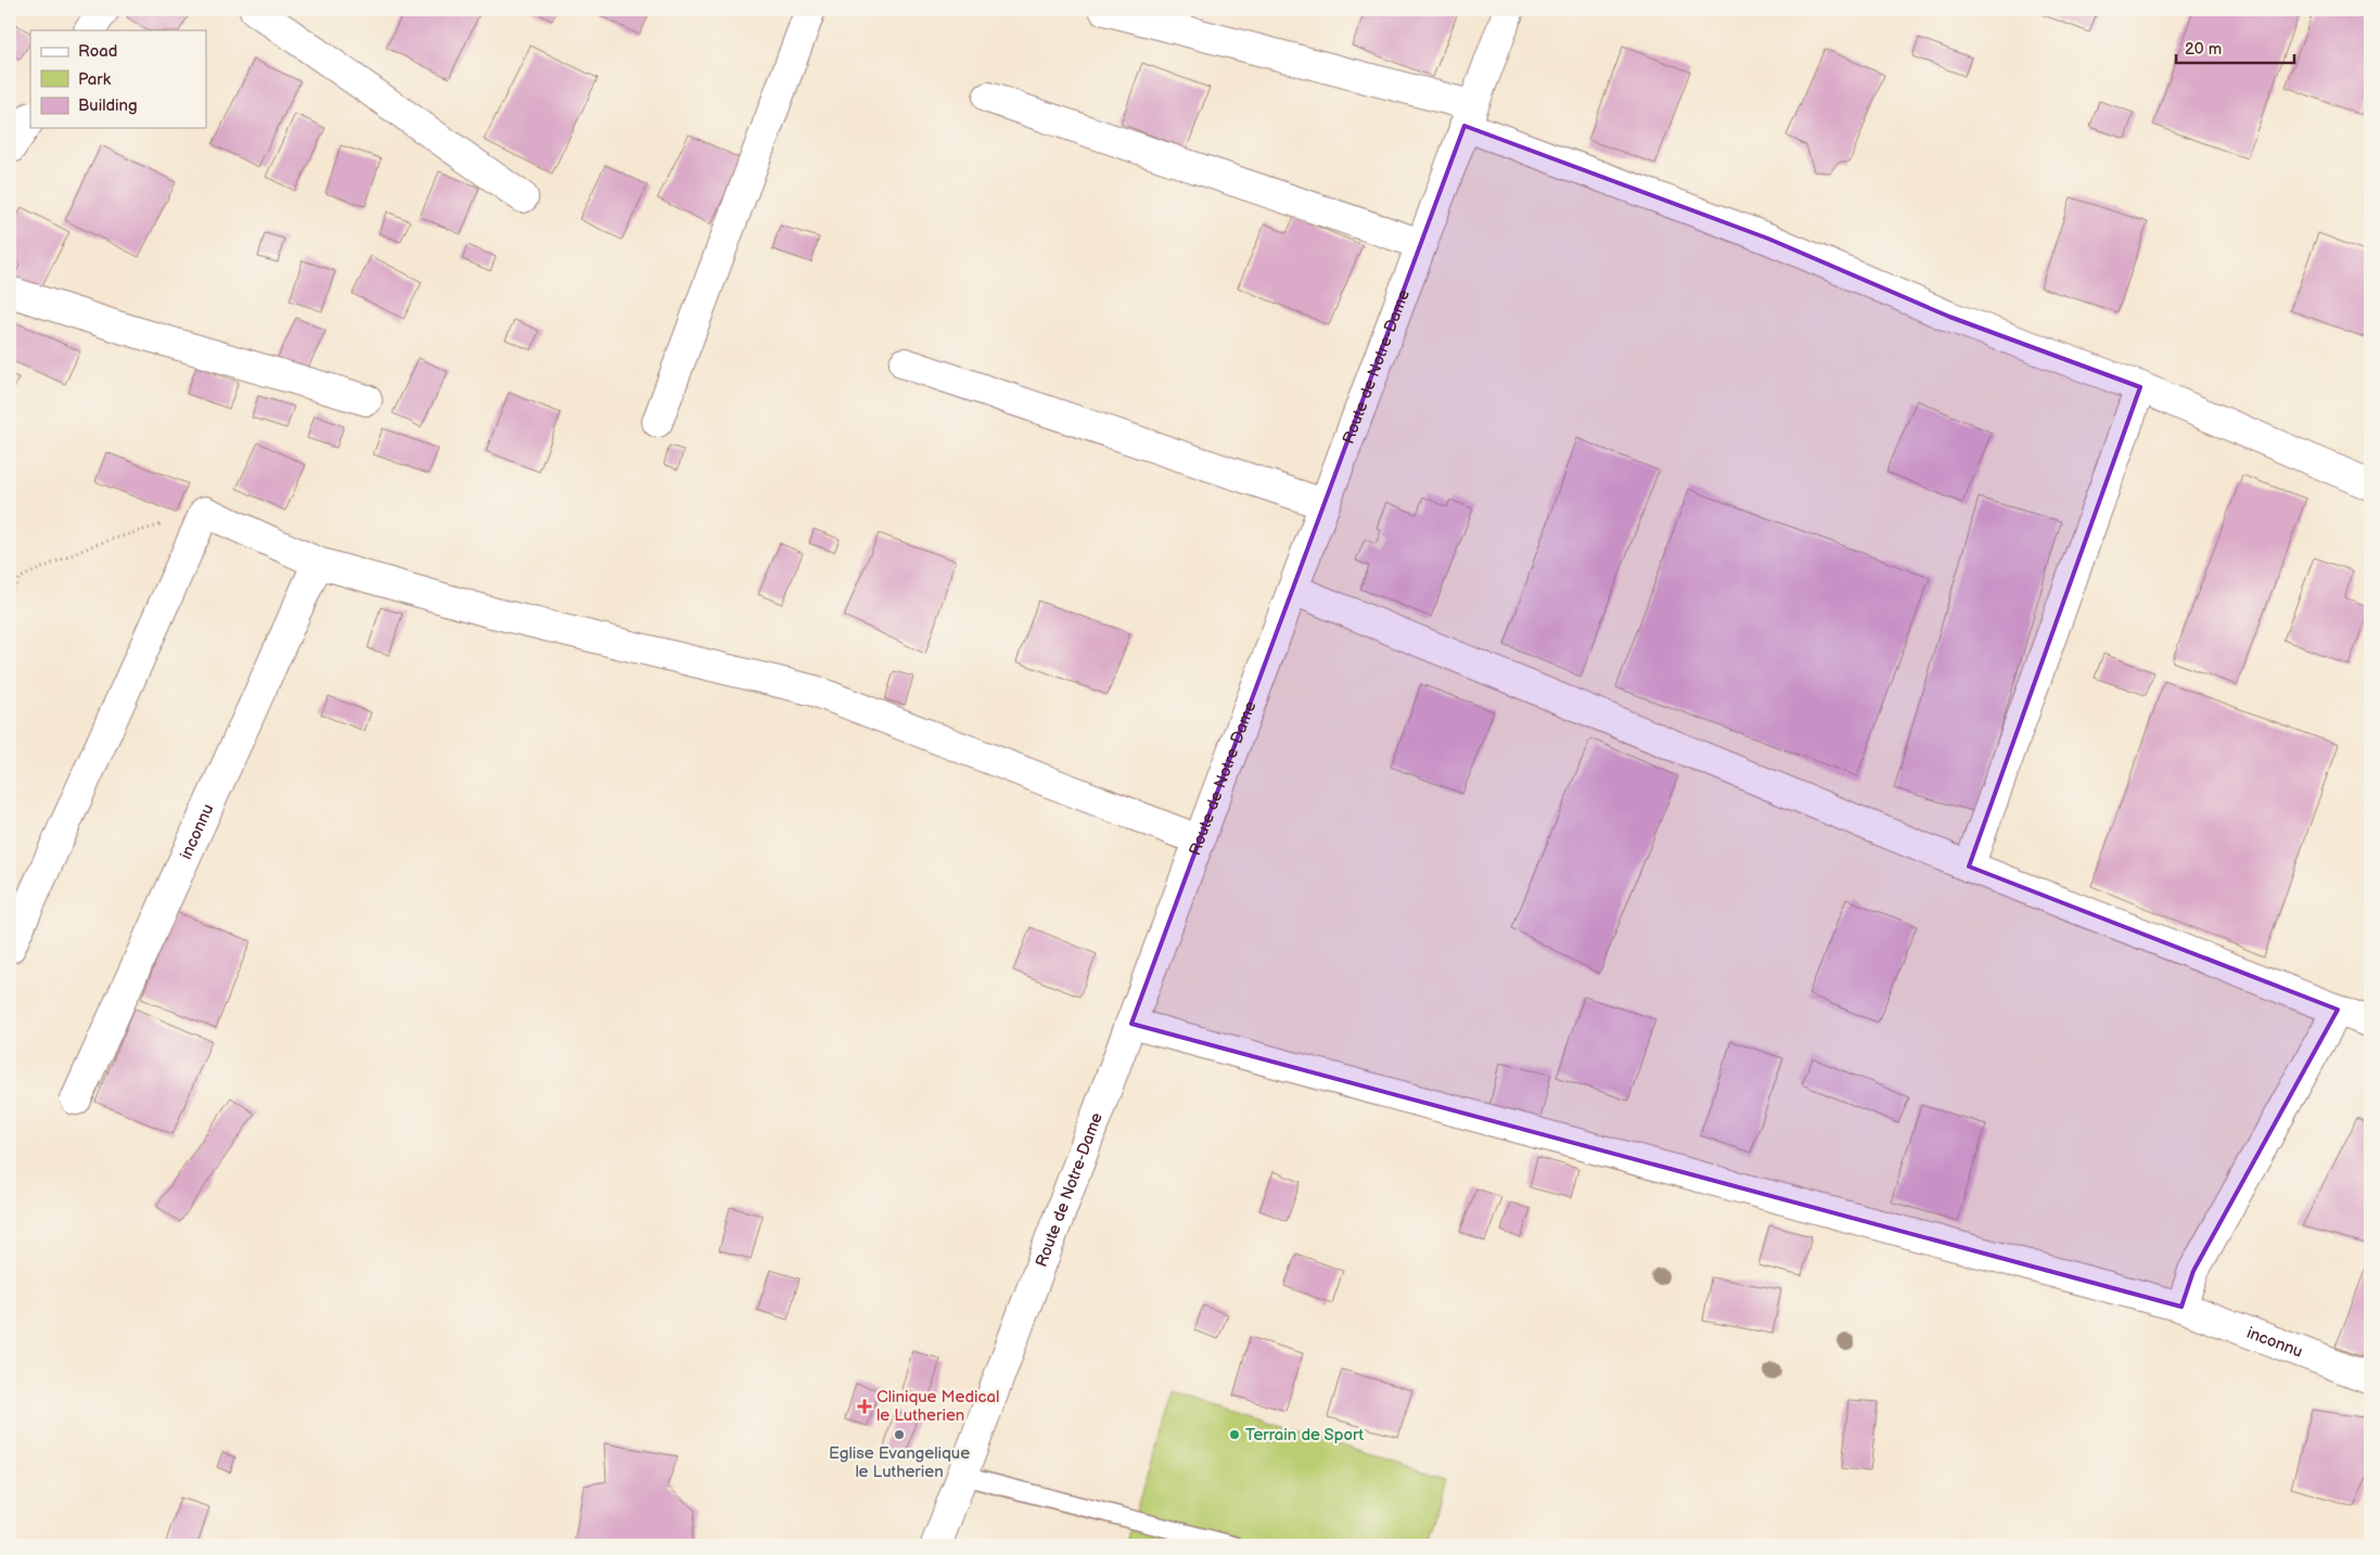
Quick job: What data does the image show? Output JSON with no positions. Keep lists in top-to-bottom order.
{
  "streets": {
    "street": ["Route de Notre-Dame", "inconnu"]
  },
  "crossings": [
    ["Route de Notre-Dame", "inconnu"]
  ],
  "places": {
    "health": ["Clinique Medical le Lutherien"],
    "other": ["Eglise Evangelique le Lutherien", "Terrain de Sport"]
  },
  "legend": ["Road", "Park", "Building"],
  "scale_bar": "20 m"
}
